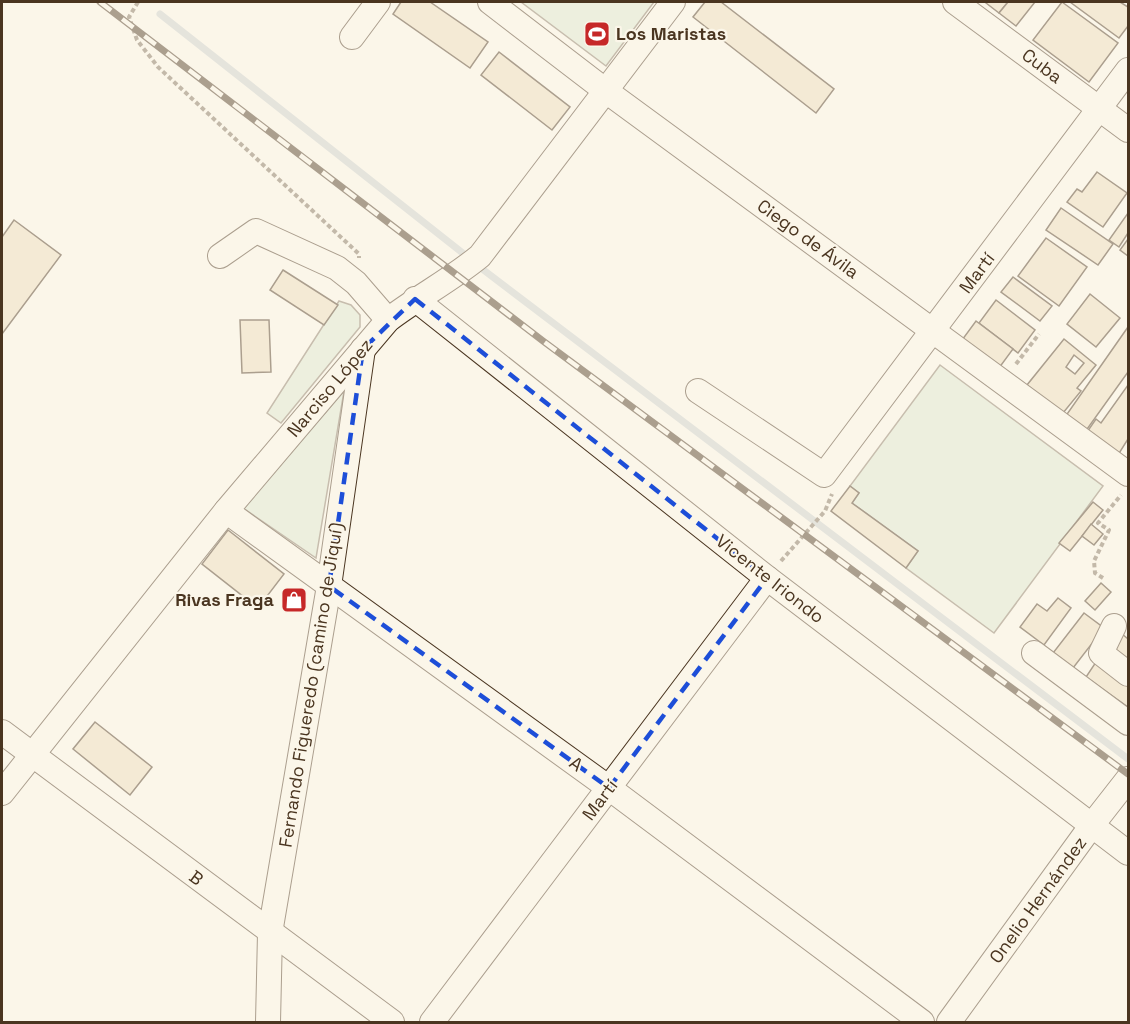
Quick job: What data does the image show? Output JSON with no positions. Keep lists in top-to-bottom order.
{
  "streets": {
    "street": [
      "Cuba",
      "Ciego de Ávila",
      "Martí",
      "Narciso López",
      "Vicente Iriondo",
      "Fernando Figueredo (camino de Jiquí)",
      "A",
      "B",
      "Onelio Hernández"
    ]
  },
  "crossings": [
    ["Cuba", "Martí"],
    ["Ciego de Ávila", "Martí"],
    ["Ciego de Ávila", "Narciso López"],
    ["Martí", "Vicente Iriondo"],
    ["Martí", "A"],
    ["Narciso López", "Vicente Iriondo"],
    ["Narciso López", "Fernando Figueredo (camino de Jiquí)"],
    ["Narciso López", "A"],
    ["Narciso López", "B"],
    ["Vicente Iriondo", "Onelio Hernández"],
    ["Fernando Figueredo (camino de Jiquí)", "A"],
    ["Fernando Figueredo (camino de Jiquí)", "B"]
  ],
  "places": {
    "sports": ["Los Maristas"],
    "shop": ["Rivas Fraga"]
  }
}
